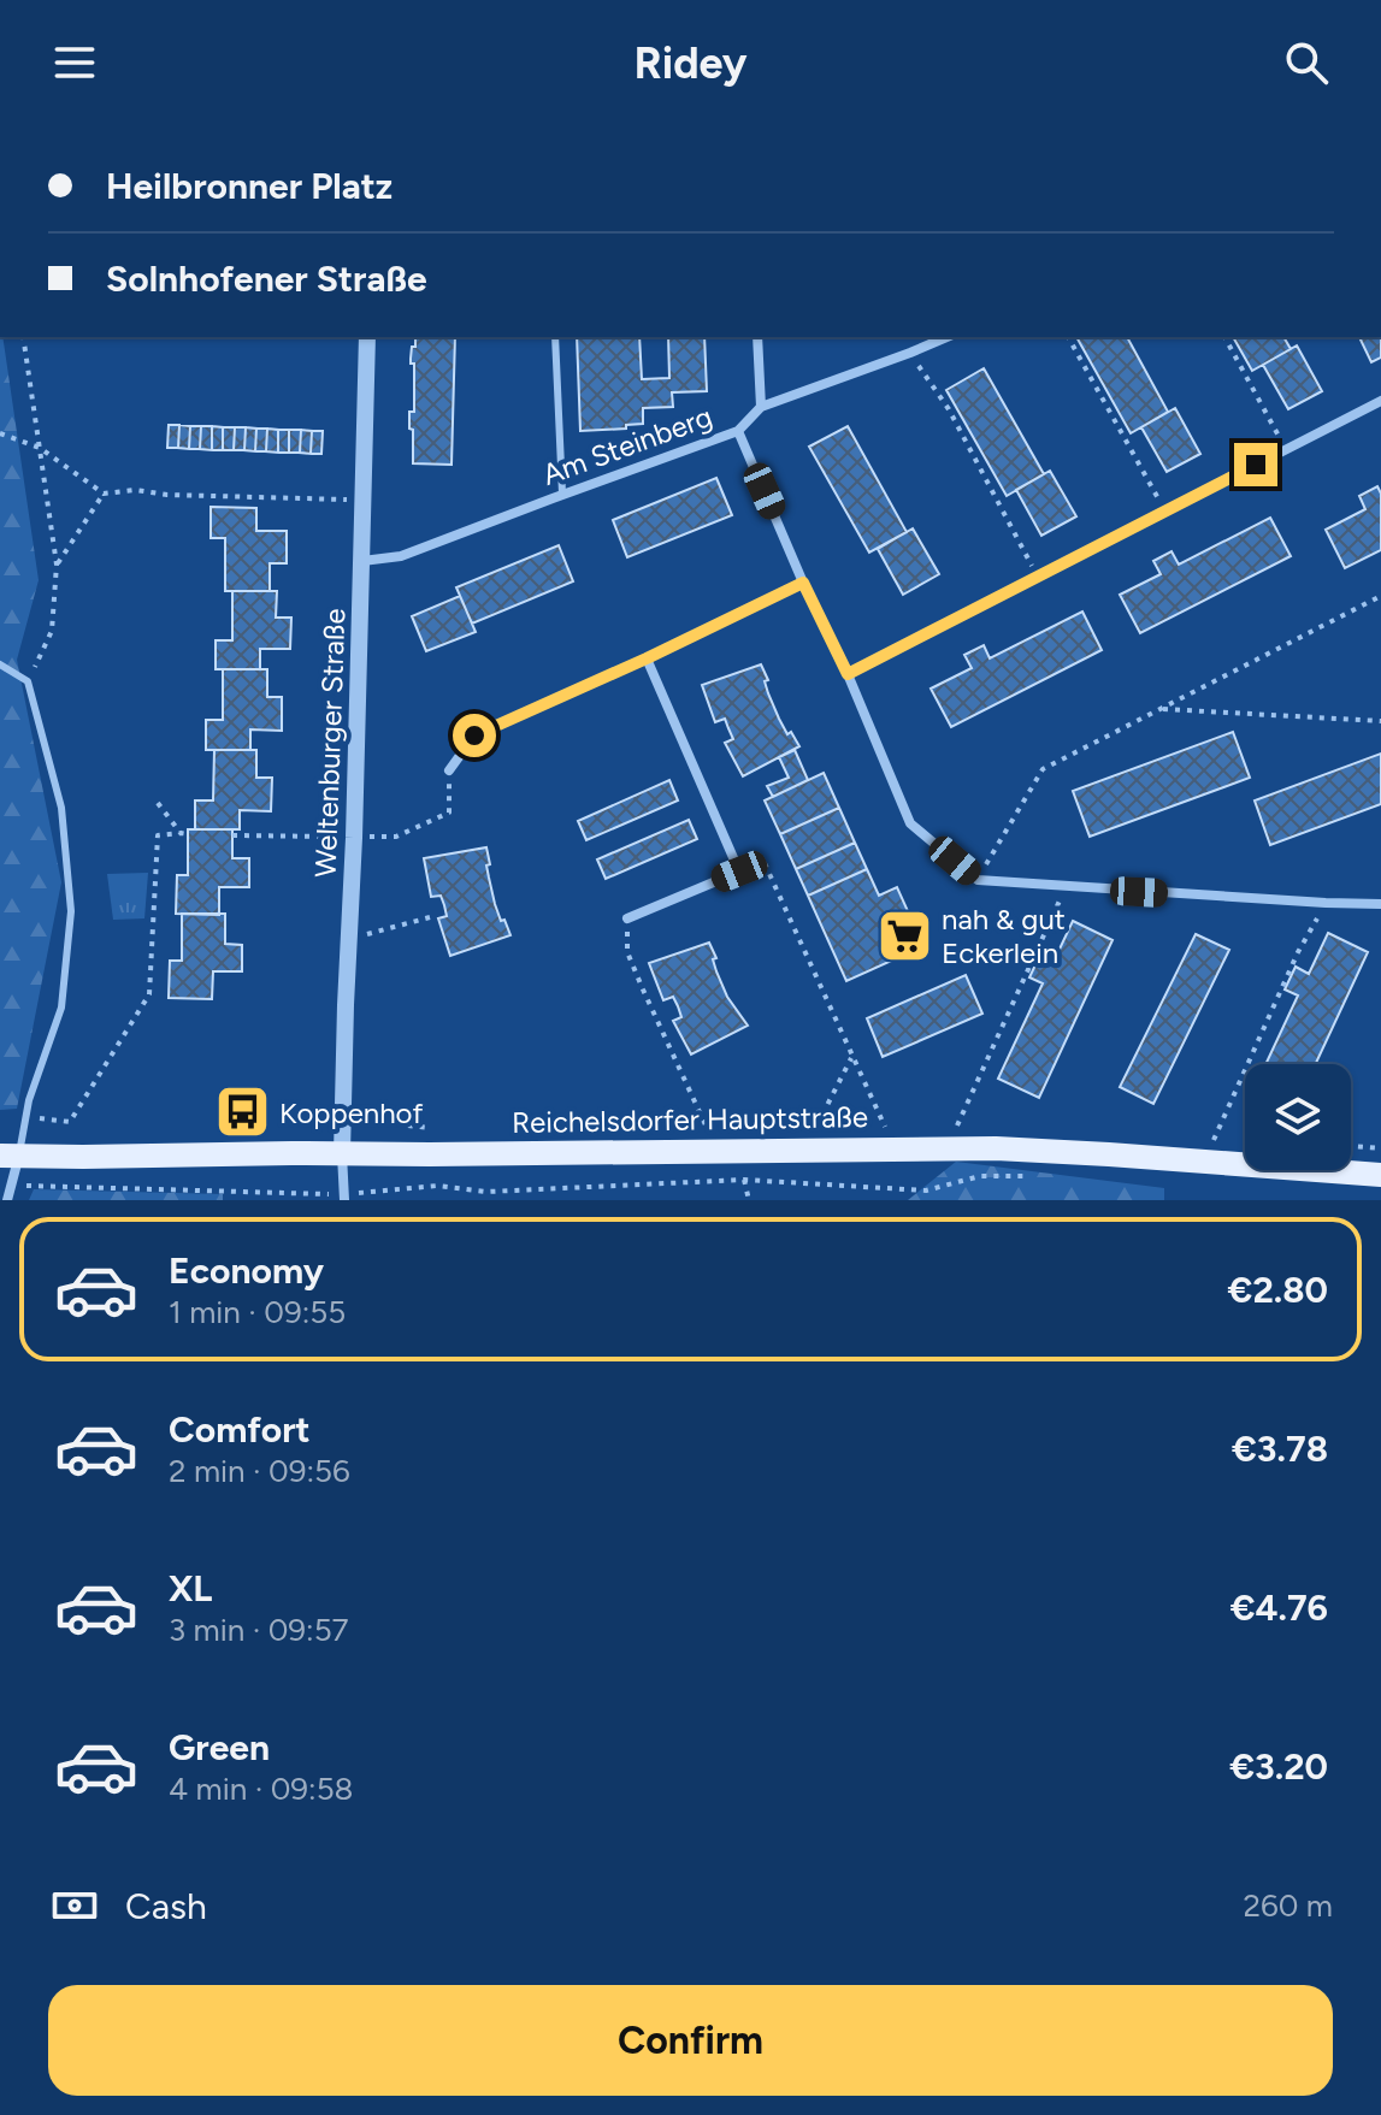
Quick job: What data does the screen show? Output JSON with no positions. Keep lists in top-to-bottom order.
{
  "streets": {
    "main road": ["Reichelsdorfer Hauptstraße"],
    "street": ["Am Steinberg", "Weltenburger Straße"]
  },
  "crossings": [
    ["Am Steinberg", "Weltenburger Straße"],
    ["Weltenburger Straße", "Reichelsdorfer Hauptstraße"]
  ],
  "places": {
    "supermarket": ["nah & gut Eckerlein"],
    "bus stop": ["Koppenhof"]
  },
  "page": {
    "header": "Ridey",
    "banner": ["Heilbronner Platz", "Solnhofener Straße"],
    "list": [
      {
        "name": "Economy",
        "note": "1 min · 09:55",
        "value": "€2.80"
      },
      {
        "name": "Comfort",
        "note": "2 min · 09:56",
        "value": "€3.78"
      },
      {
        "name": "XL",
        "note": "3 min · 09:57",
        "value": "€4.76"
      },
      {
        "name": "Green",
        "note": "4 min · 09:58",
        "value": "€3.20"
      }
    ],
    "pay": ["Cash", "260 m"],
    "buttons": "Confirm"
  }
}
